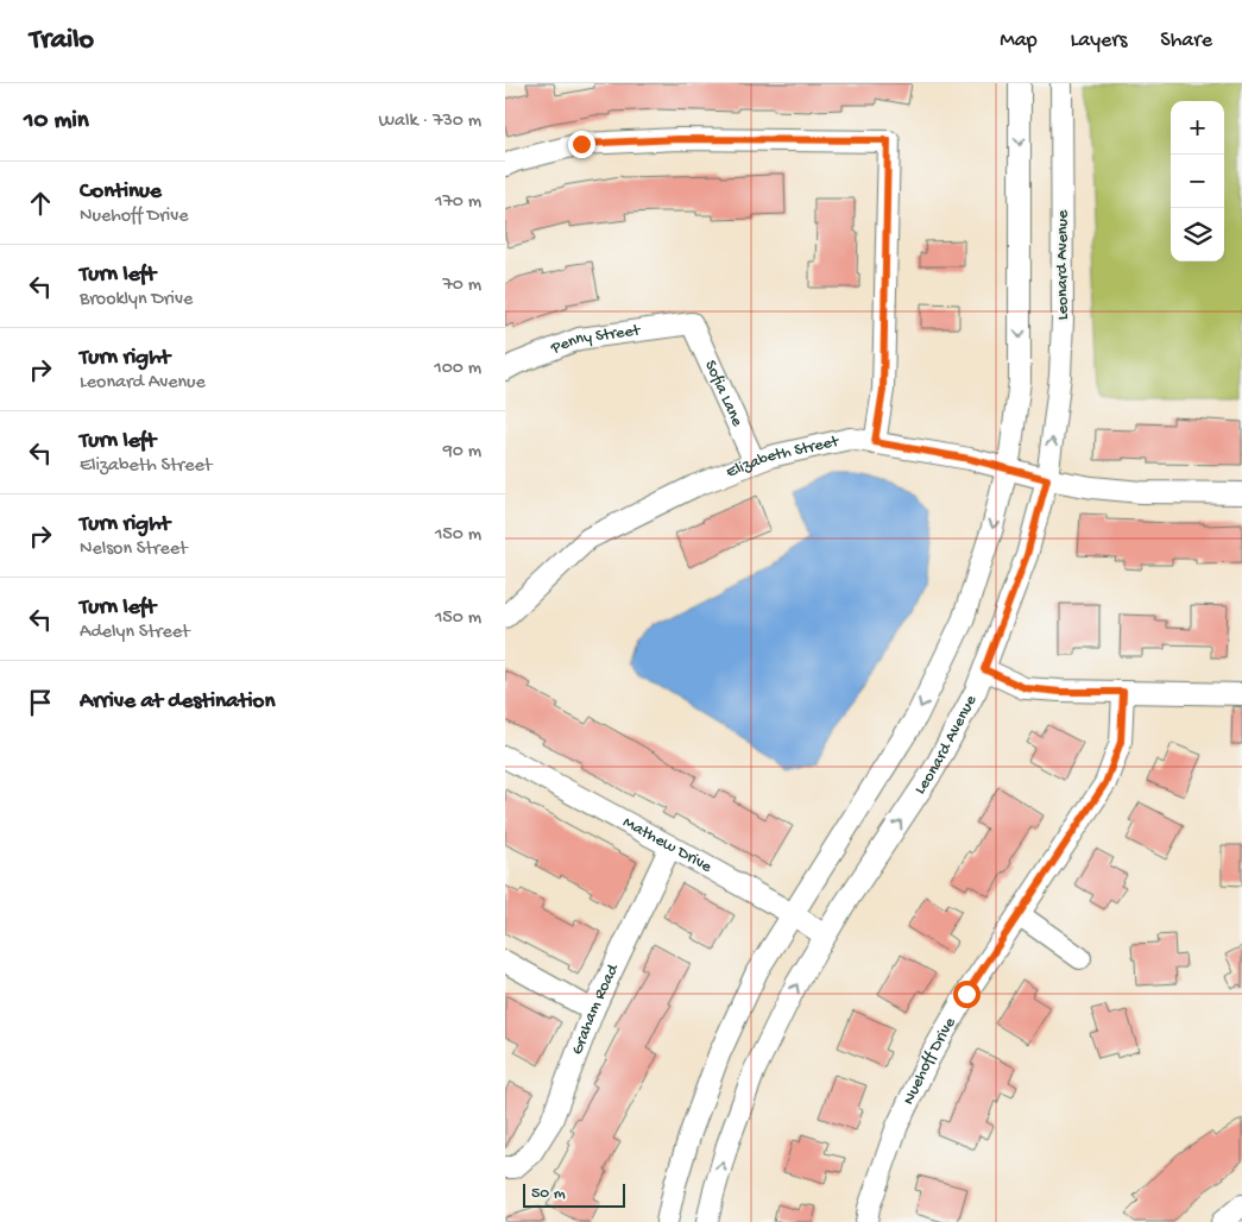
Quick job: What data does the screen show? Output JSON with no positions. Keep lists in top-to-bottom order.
{
  "streets": {
    "street": [
      "Leonard Avenue",
      "Penny Street",
      "Sofia Lane",
      "Elizabeth Street",
      "Mathew Drive",
      "Graham Road",
      "Nuehoff Drive"
    ]
  },
  "crossings": [
    ["Leonard Avenue", "Elizabeth Street"],
    ["Leonard Avenue", "Mathew Drive"],
    ["Penny Street", "Sofia Lane"],
    ["Sofia Lane", "Elizabeth Street"],
    ["Mathew Drive", "Graham Road"]
  ],
  "scale_bar": "50 m",
  "page": {
    "header": "Trailo",
    "nav": ["Map", "Layers", "Share"],
    "heading": ["10 min", "Walk · 730 m"],
    "map_buttons": ["+", "−"],
    "list": [
      ["Continue", "Nuehoff Drive", "170 m"],
      ["Turn left", "Brooklyn Drive", "70 m"],
      ["Turn right", "Leonard Avenue", "100 m"],
      ["Turn left", "Elizabeth Street", "90 m"],
      ["Turn right", "Nelson Street", "150 m"],
      ["Turn left", "Adelyn Street", "150 m"],
      "Arrive at destination"
    ],
    "scale": "50 m"
  }
}
